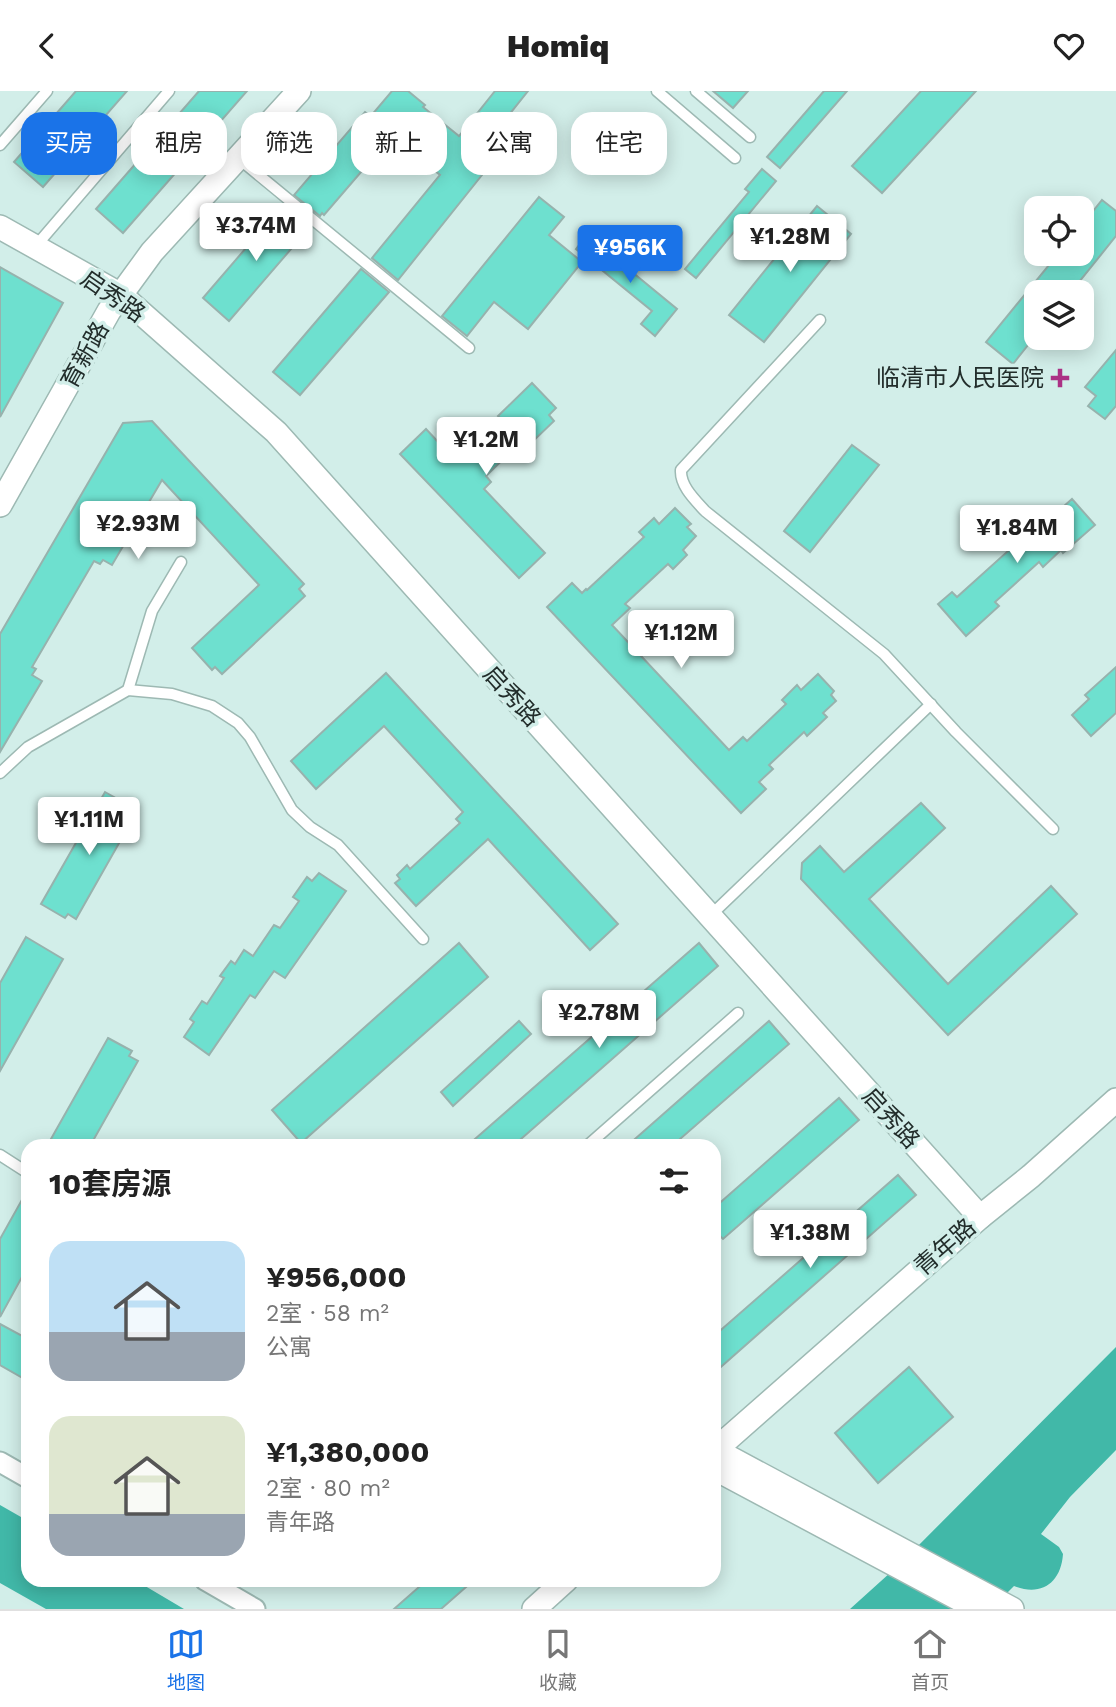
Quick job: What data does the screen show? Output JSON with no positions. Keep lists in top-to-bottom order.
{
  "streets": {
    "street": ["启秀路", "育新路", "青年路"]
  },
  "crossings": [
    ["启秀路", "育新路"],
    ["启秀路", "青年路"]
  ],
  "places": {
    "health": ["临清市人民医院"]
  },
  "page": {
    "header": "Homiq",
    "chip": [
      "买房",
      "租房",
      "筛选",
      "新上",
      "公寓",
      "住宅"
    ],
    "price": [
      "¥3.74M",
      "¥1.28M",
      "¥956K",
      "¥1.2M",
      "¥2.93M",
      "¥1.84M",
      "¥1.12M",
      "¥1.11M",
      "¥2.78M",
      "¥1.38M"
    ],
    "heading": "10套房源",
    "list": [
      {
        "name": "¥956,000",
        "note": "2室 · 58 m² · 公寓"
      },
      {
        "name": "¥1,380,000",
        "note": "2室 · 80 m² · 青年路"
      }
    ],
    "tabs": ["地图", "收藏", "首页"]
  }
}
